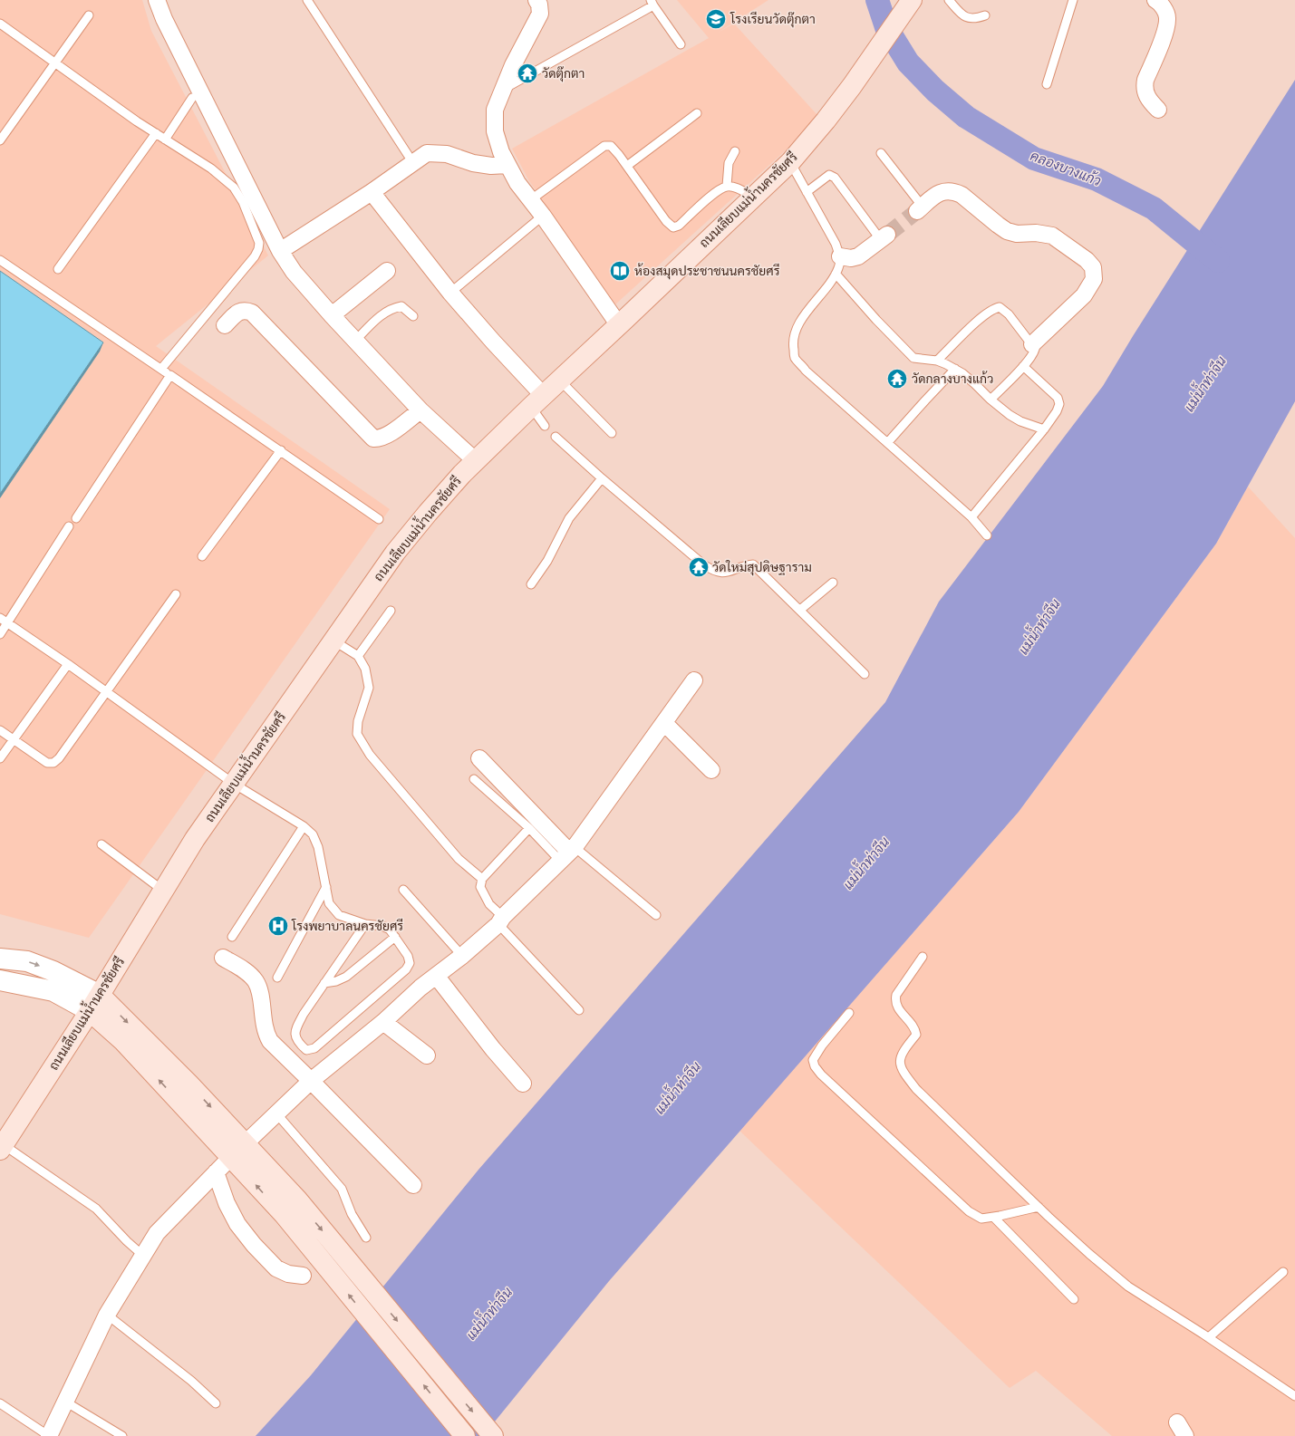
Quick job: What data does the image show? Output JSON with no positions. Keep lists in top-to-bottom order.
{
  "streets": {
    "main road": ["ถนนเลียบแม่น้ำนครชัยศรี"]
  },
  "water": ["คลองบางแก้ว", "แม่น้ำท่าจีน"],
  "places": {
    "school or university": ["โรงเรียนวัดตุ๊กตา"],
    "temple": ["วัดตุ๊กตา", "วัดกลางบางแก้ว", "วัดใหม่สุปดิษฐาราม"],
    "library": ["ห้องสมุดประชาชนนครชัยศรี"],
    "hospital": ["โรงพยาบาลนครชัยศรี"]
  }
}
